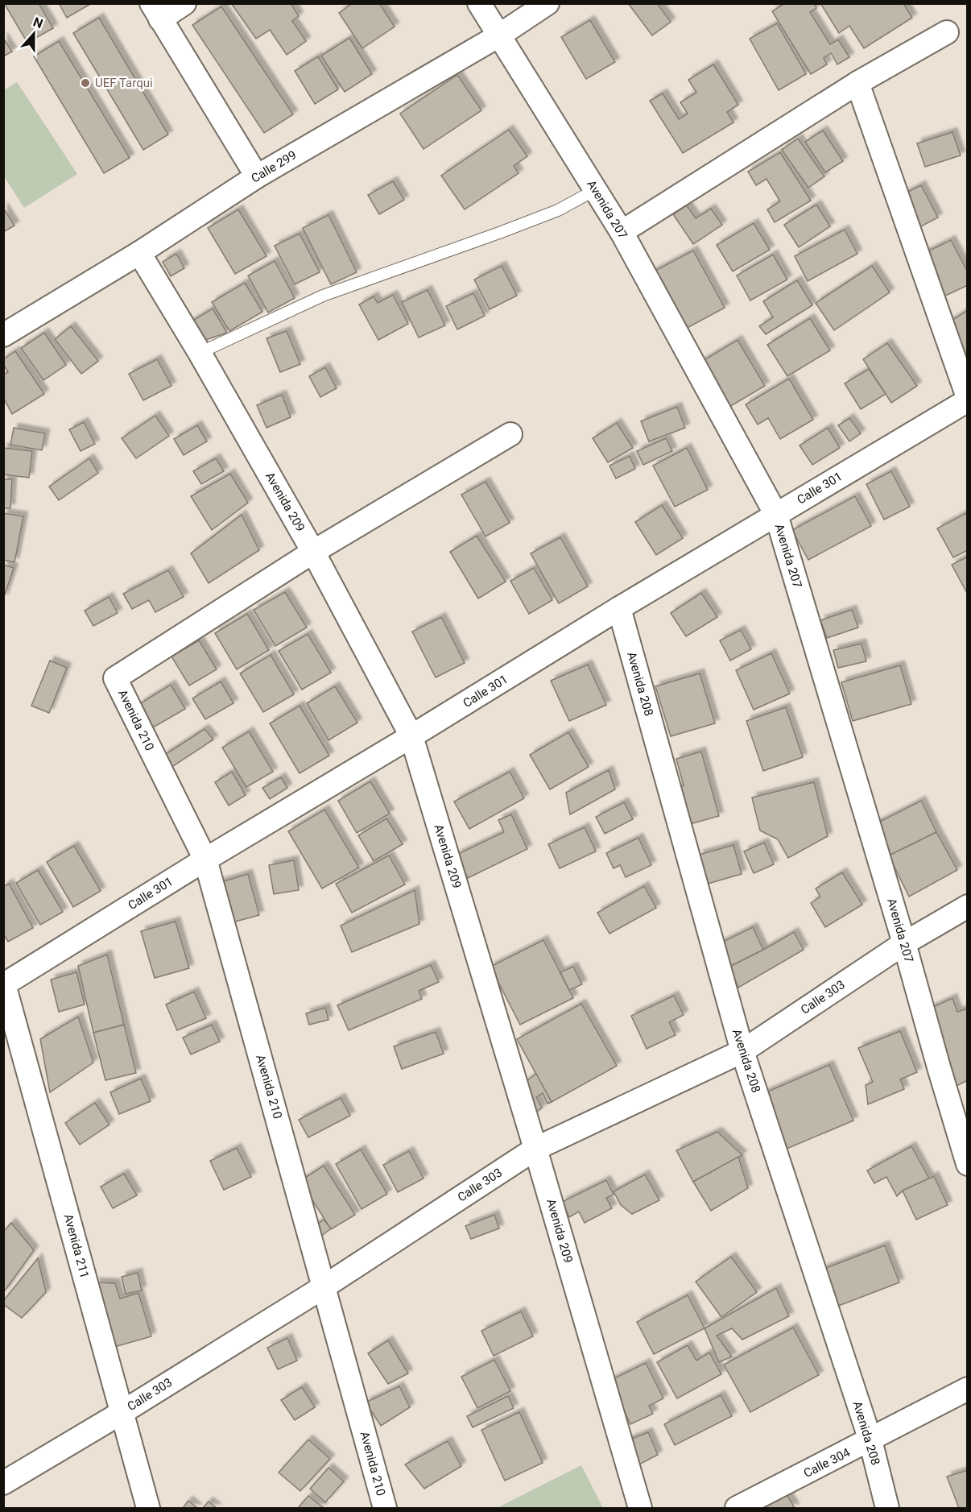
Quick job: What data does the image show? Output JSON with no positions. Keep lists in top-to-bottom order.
{
  "streets": {
    "street": [
      "Calle 299",
      "Avenida 207",
      "Calle 301",
      "Avenida 209",
      "Avenida 208",
      "Avenida 210",
      "Calle 303",
      "Avenida 211",
      "Calle 304"
    ]
  },
  "crossings": [
    ["Calle 299", "Avenida 207"],
    ["Calle 299", "Avenida 209"],
    ["Avenida 207", "Calle 301"],
    ["Avenida 207", "Calle 303"],
    ["Calle 301", "Avenida 209"],
    ["Calle 301", "Avenida 208"],
    ["Calle 301", "Avenida 210"],
    ["Calle 301", "Avenida 211"],
    ["Avenida 209", "Avenida 210"],
    ["Avenida 209", "Calle 303"],
    ["Avenida 208", "Calle 303"],
    ["Avenida 208", "Calle 304"],
    ["Avenida 210", "Calle 303"],
    ["Calle 303", "Avenida 211"]
  ],
  "places": ["UEF Tarqui"],
  "north": "top"
}
